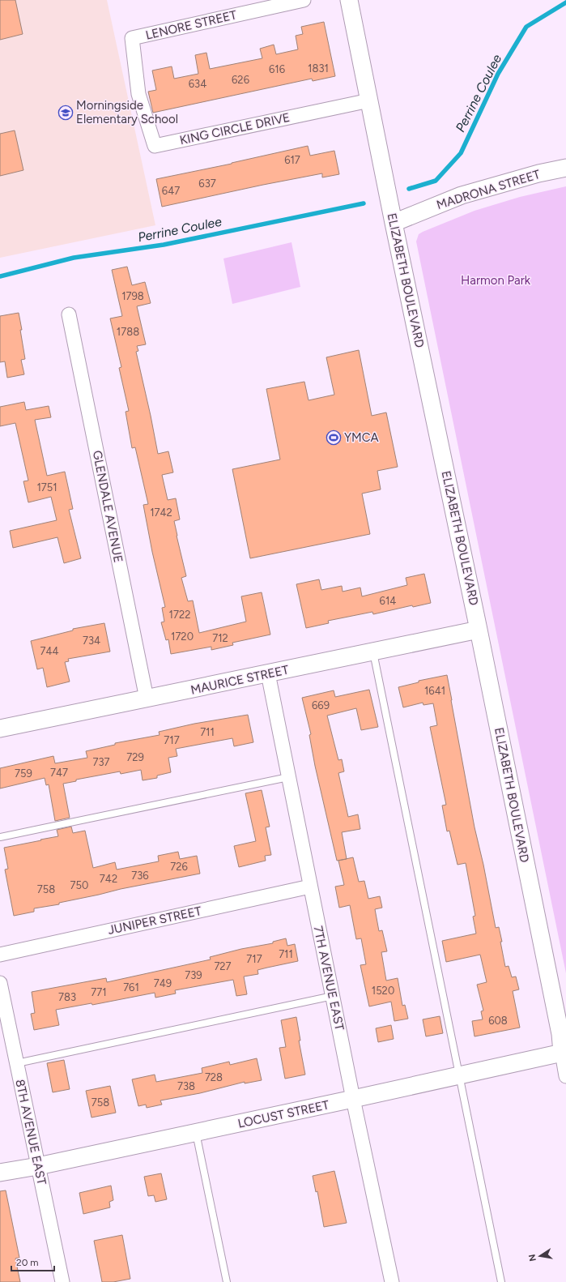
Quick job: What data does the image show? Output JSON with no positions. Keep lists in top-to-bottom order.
{
  "streets": {
    "street": [
      "LENORE STREET",
      "KING CIRCLE DRIVE",
      "MADRONA STREET",
      "ELIZABETH BOULEVARD",
      "GLENDALE AVENUE",
      "MAURICE STREET",
      "JUNIPER STREET",
      "7TH AVENUE EAST",
      "LOCUST STREET",
      "8TH AVENUE EAST"
    ]
  },
  "crossings": [
    ["LENORE STREET", "KING CIRCLE DRIVE"],
    ["KING CIRCLE DRIVE", "ELIZABETH BOULEVARD"],
    ["MADRONA STREET", "ELIZABETH BOULEVARD"],
    ["ELIZABETH BOULEVARD", "MAURICE STREET"],
    ["ELIZABETH BOULEVARD", "LOCUST STREET"],
    ["GLENDALE AVENUE", "MAURICE STREET"],
    ["MAURICE STREET", "7TH AVENUE EAST"],
    ["JUNIPER STREET", "7TH AVENUE EAST"],
    ["7TH AVENUE EAST", "LOCUST STREET"],
    ["LOCUST STREET", "8TH AVENUE EAST"]
  ],
  "water": ["Perrine Coulee"],
  "parks": ["Harmon Park"],
  "places": {
    "school or university": ["Morningside Elementary School"],
    "sports": ["YMCA"]
  },
  "house_numbers": [
    "1831",
    "616",
    "626",
    "634",
    "617",
    "637",
    "647",
    "1798",
    "1788",
    "1751",
    "1742",
    "614",
    "1722",
    "1720",
    "712",
    "734",
    "744",
    "1641",
    "669",
    "711",
    "717",
    "729",
    "737",
    "747",
    "759",
    "726",
    "736",
    "742",
    "750",
    "758",
    "711",
    "717",
    "727",
    "739",
    "749",
    "761",
    "1520",
    "771",
    "783",
    "608",
    "728",
    "738",
    "758"
  ],
  "scale_bar": "20 m",
  "north": "left"
}
